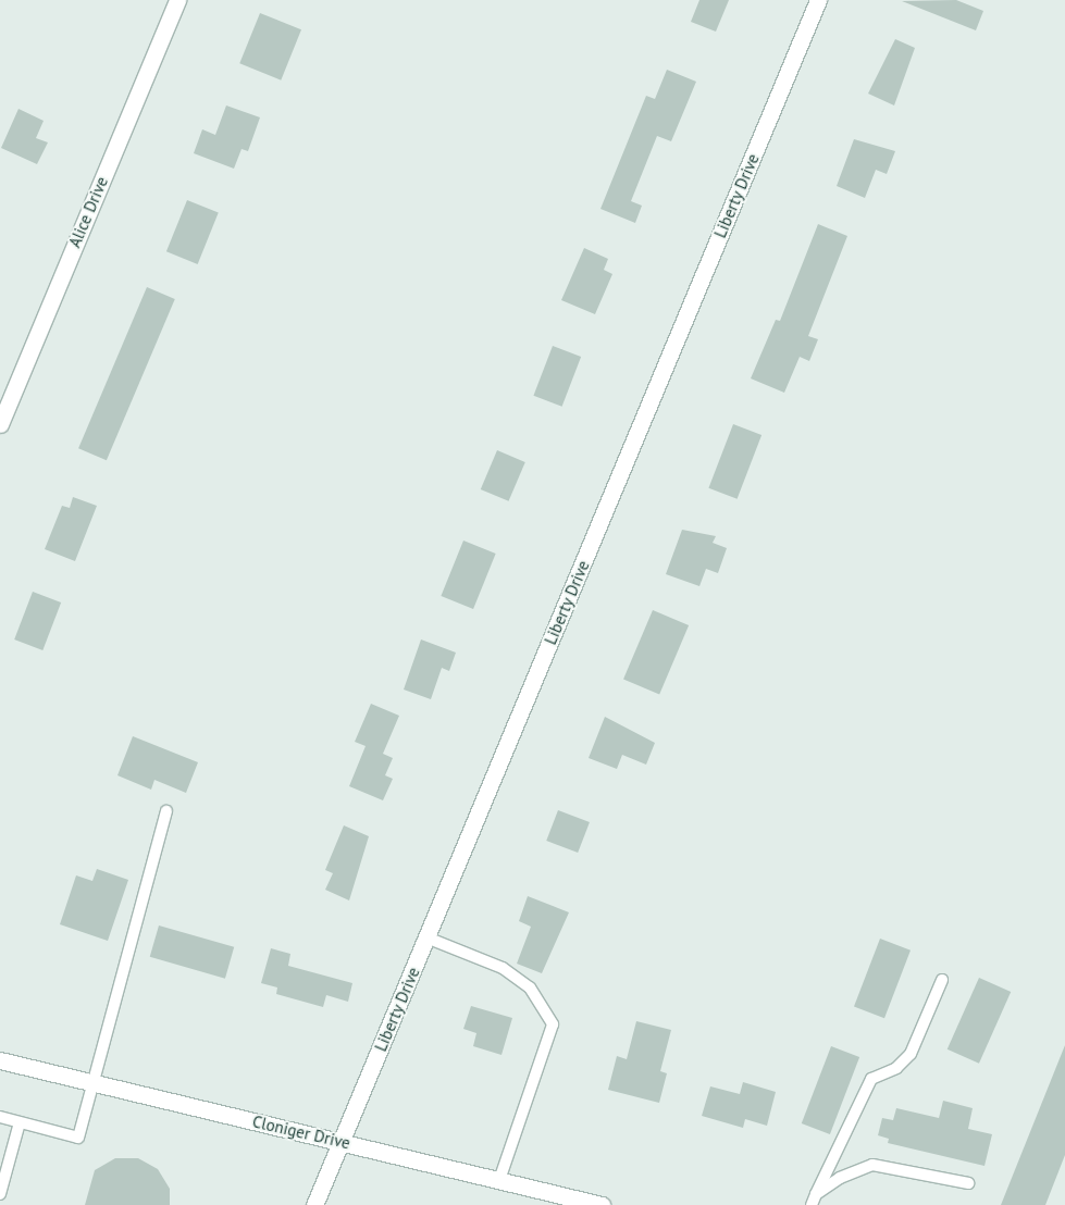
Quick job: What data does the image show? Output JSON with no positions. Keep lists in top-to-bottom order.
{
  "streets": {
    "street": ["Liberty Drive", "Alice Drive", "Cloniger Drive"]
  },
  "crossings": [
    ["Liberty Drive", "Cloniger Drive"]
  ]
}
